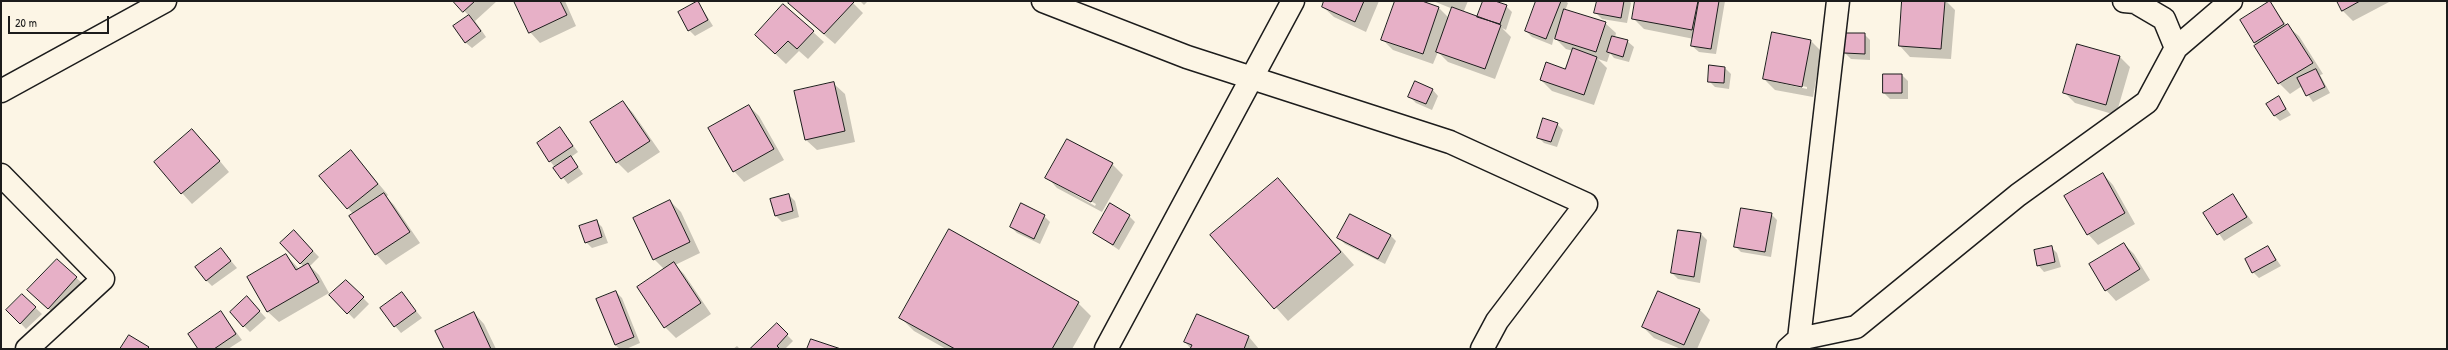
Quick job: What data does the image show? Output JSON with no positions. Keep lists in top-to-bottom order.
{
  "scale_bar": "20 m"
}
